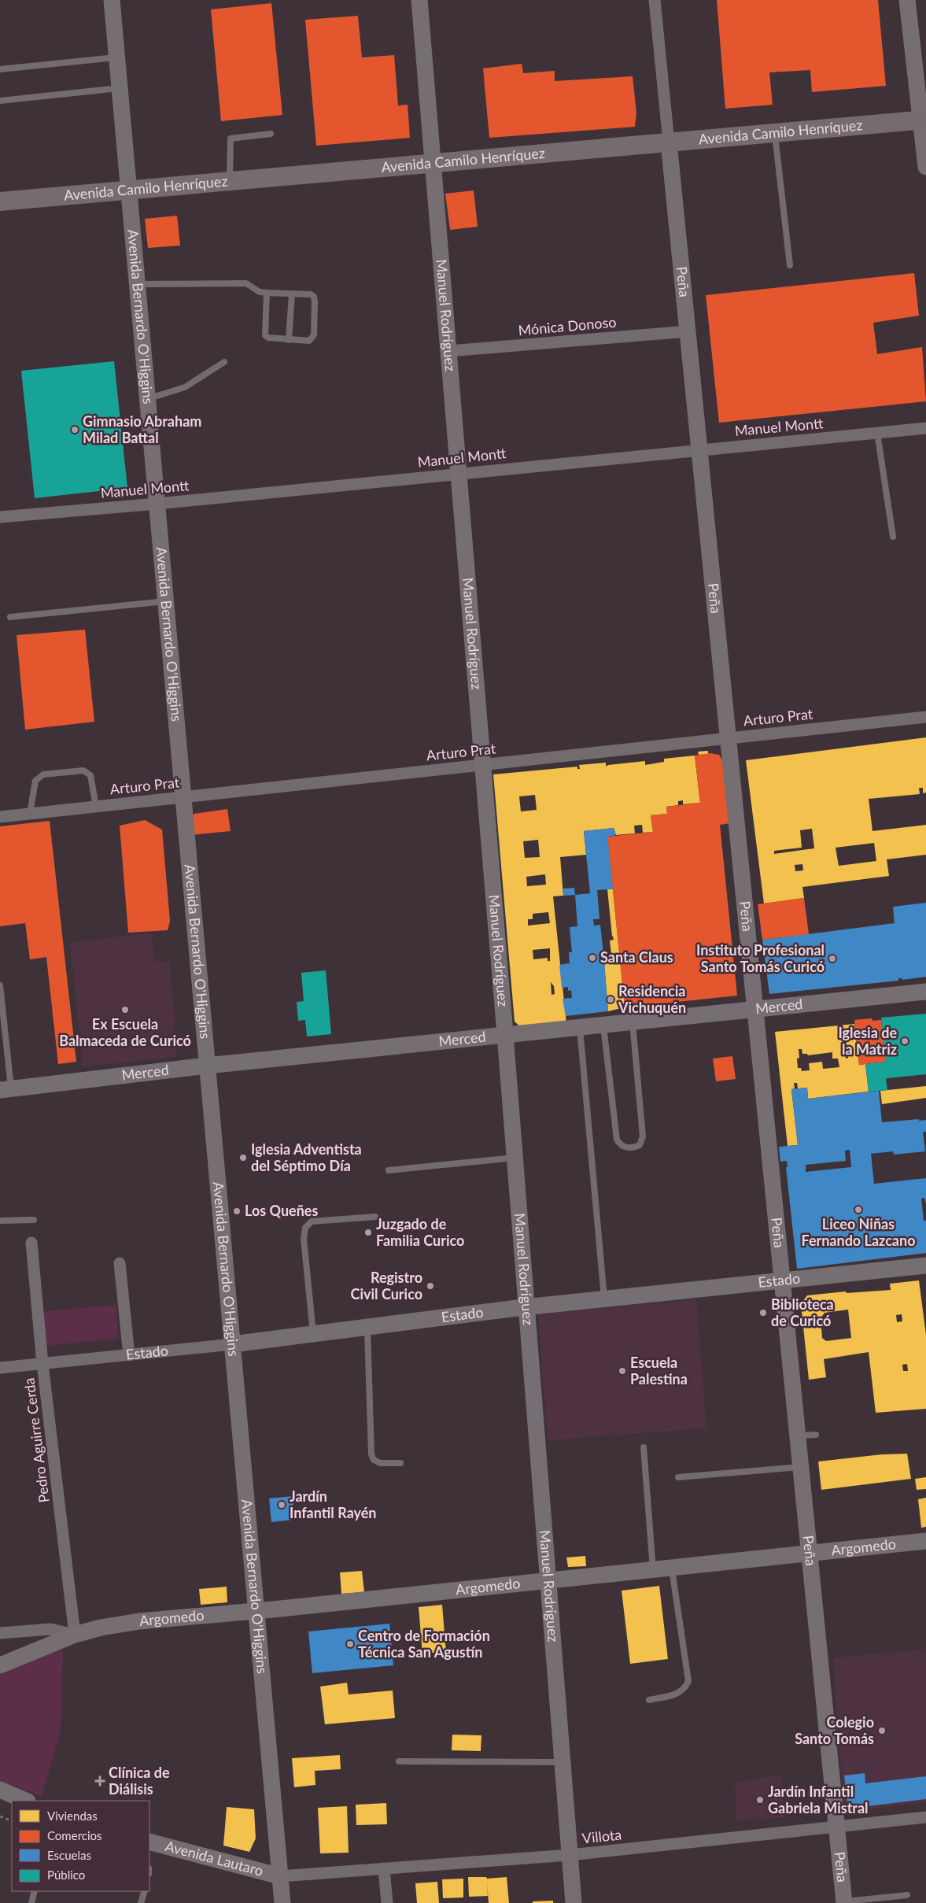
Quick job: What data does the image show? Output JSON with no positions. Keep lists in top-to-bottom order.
{
  "streets": {
    "main road": ["Avenida Camilo Henríquez"],
    "street": [
      "Peña",
      "Manuel Rodríguez",
      "Avenida Bernardo O'Higgins",
      "Mónica Donoso",
      "Manuel Montt",
      "Arturo Prat",
      "Merced",
      "Estado",
      "Pedro Aguirre Cerda",
      "Argomedo",
      "Villota",
      "Avenida Lautaro"
    ]
  },
  "crossings": [
    ["Avenida Camilo Henríquez", "Peña"],
    ["Avenida Camilo Henríquez", "Manuel Rodríguez"],
    ["Avenida Camilo Henríquez", "Avenida Bernardo O'Higgins"],
    ["Peña", "Mónica Donoso"],
    ["Peña", "Manuel Montt"],
    ["Peña", "Arturo Prat"],
    ["Peña", "Merced"],
    ["Peña", "Estado"],
    ["Peña", "Argomedo"],
    ["Peña", "Villota"],
    ["Manuel Rodríguez", "Mónica Donoso"],
    ["Manuel Rodríguez", "Manuel Montt"],
    ["Manuel Rodríguez", "Arturo Prat"],
    ["Manuel Rodríguez", "Merced"],
    ["Manuel Rodríguez", "Estado"],
    ["Manuel Rodríguez", "Argomedo"],
    ["Manuel Rodríguez", "Villota"],
    ["Avenida Bernardo O'Higgins", "Manuel Montt"],
    ["Avenida Bernardo O'Higgins", "Arturo Prat"],
    ["Avenida Bernardo O'Higgins", "Merced"],
    ["Avenida Bernardo O'Higgins", "Estado"],
    ["Avenida Bernardo O'Higgins", "Argomedo"],
    ["Avenida Bernardo O'Higgins", "Villota"],
    ["Avenida Bernardo O'Higgins", "Avenida Lautaro"],
    ["Estado", "Pedro Aguirre Cerda"],
    ["Pedro Aguirre Cerda", "Argomedo"],
    ["Villota", "Avenida Lautaro"]
  ],
  "places": {
    "other": [
      "Gimnasio Abraham Milad Battal",
      "Santa Claus",
      "Instituto Profesional Santo Tomás Curicó",
      "Residencia Vichuquén",
      "Ex Escuela Balmaceda de Curicó",
      "Iglesia de la Matriz",
      "Iglesia Adventista del Séptimo Día",
      "Liceo Niñas Fernando Lazcano",
      "Los Queñes",
      "Juzgado de Familia Curico",
      "Registro Civil Curico",
      "Biblioteca de Curicó",
      "Escuela Palestina",
      "Jardín Infantil Rayén",
      "Centro de Formación Técnica San Agustín",
      "Colegio Santo Tomás",
      "Jardín Infantil Gabriela Mistral"
    ],
    "health": ["Clínica de Diálisis"]
  },
  "legend": [
    "Viviendas",
    "Comercios",
    "Escuelas",
    "Público"
  ]
}
